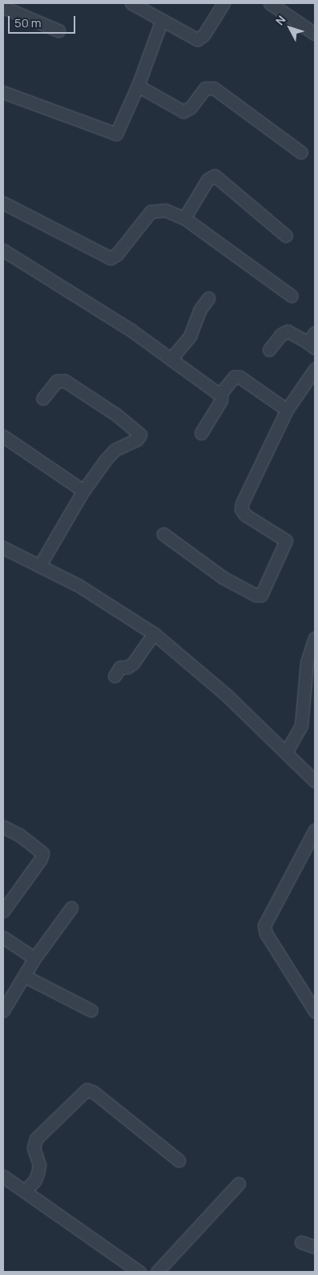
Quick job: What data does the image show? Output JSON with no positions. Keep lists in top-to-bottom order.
{
  "scale_bar": "50 m",
  "north": "top left"
}
